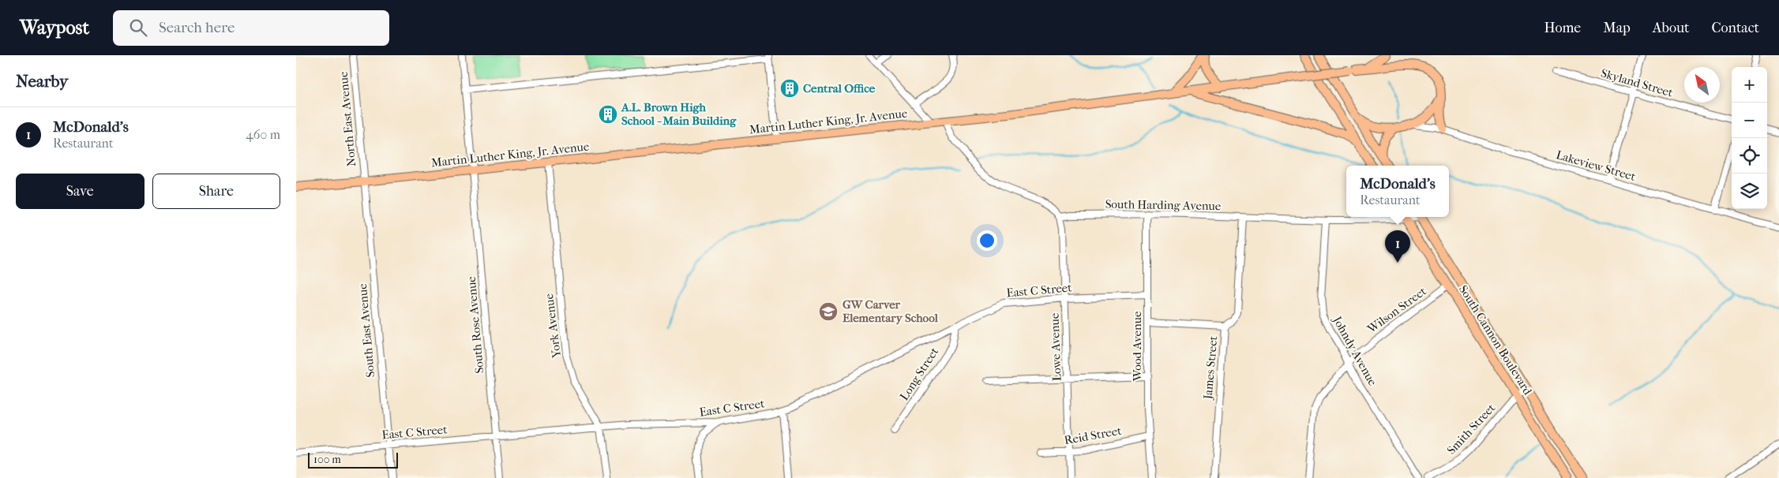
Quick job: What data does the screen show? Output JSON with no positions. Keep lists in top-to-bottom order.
{
  "streets": {
    "main road": ["Martin Luther King, Jr. Avenue", "South Cannon Boulevard"],
    "street": [
      "Skyland Street",
      "North East Avenue",
      "Lakeview Street",
      "South Harding Avenue",
      "East C Street",
      "Wilson Street",
      "South Rose Avenue",
      "York Avenue",
      "South East Avenue",
      "Wood Avenue",
      "Lowe Avenue",
      "Johndy Avenue",
      "James Street",
      "Long Street",
      "Smith Street",
      "Reid Street"
    ]
  },
  "crossings": [
    ["North East Avenue", "Martin Luther King, Jr. Avenue"],
    ["North East Avenue", "South East Avenue"],
    ["Martin Luther King, Jr. Avenue", "South Rose Avenue"],
    ["Martin Luther King, Jr. Avenue", "York Avenue"],
    ["Martin Luther King, Jr. Avenue", "South East Avenue"],
    ["South Harding Avenue", "Wood Avenue"],
    ["South Harding Avenue", "Lowe Avenue"],
    ["South Harding Avenue", "Johndy Avenue"],
    ["South Harding Avenue", "James Street"],
    ["East C Street", "South Rose Avenue"],
    ["East C Street", "York Avenue"],
    ["East C Street", "South East Avenue"],
    ["East C Street", "Wood Avenue"],
    ["East C Street", "Lowe Avenue"],
    ["East C Street", "Long Street"],
    ["Wilson Street", "South Cannon Boulevard"],
    ["Wilson Street", "Johndy Avenue"],
    ["South Cannon Boulevard", "Smith Street"],
    ["Wood Avenue", "Reid Street"],
    ["Lowe Avenue", "Reid Street"]
  ],
  "places": {
    "building": ["Central Office", "A.L. Brown High School - Main Building"],
    "school or university": ["GW Carver Elementary School"]
  },
  "scale_bar": "100 m",
  "north": "top left",
  "page": {
    "header": "Waypost",
    "search": "Search here",
    "nav": [
      "Home",
      "Map",
      "About",
      "Contact"
    ],
    "heading": "Nearby",
    "map_buttons": ["+", "−"],
    "list": [
      {
        "mark": "1",
        "name": "McDonald's",
        "note": "Restaurant",
        "value": "460 m"
      }
    ],
    "buttons": ["Save", "Share"],
    "popup": ["McDonald's", "Restaurant"],
    "pins": "1",
    "scale": "100 m"
  }
}
